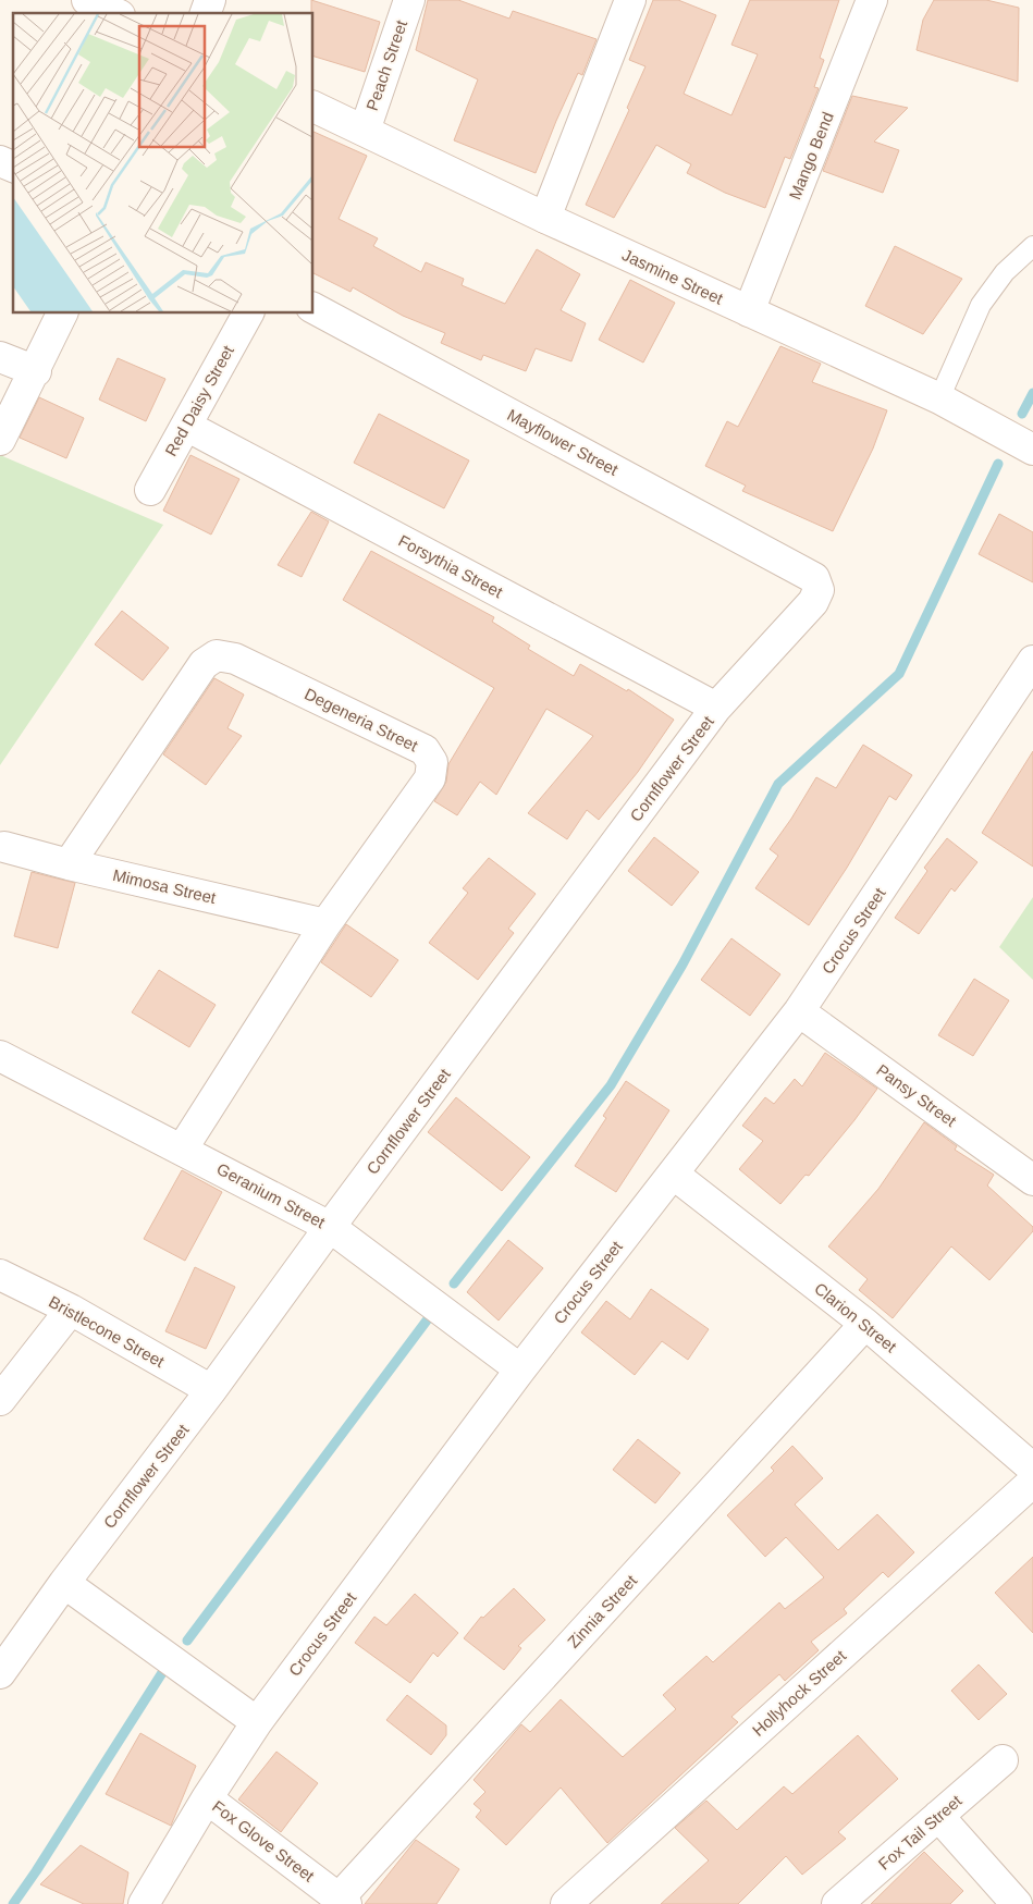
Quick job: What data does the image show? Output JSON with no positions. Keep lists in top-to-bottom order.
{
  "streets": {
    "street": [
      "Peach Street",
      "Mango Bend",
      "Jasmine Street",
      "Red Daisy Street",
      "Mayflower Street",
      "Forsythia Street",
      "Degeneria Street",
      "Cornflower Street",
      "Mimosa Street",
      "Crocus Street",
      "Pansy Street",
      "Geranium Street",
      "Clarion Street",
      "Bristlecone Street",
      "Zinnia Street",
      "Hollyhock Street",
      "Fox Tail Street",
      "Fox Glove Street"
    ]
  },
  "crossings": [
    ["Peach Street", "Jasmine Street"],
    ["Mango Bend", "Jasmine Street"],
    ["Red Daisy Street", "Forsythia Street"],
    ["Mayflower Street", "Cornflower Street"],
    ["Forsythia Street", "Cornflower Street"],
    ["Degeneria Street", "Mimosa Street"],
    ["Degeneria Street", "Geranium Street"],
    ["Cornflower Street", "Geranium Street"],
    ["Cornflower Street", "Bristlecone Street"],
    ["Crocus Street", "Pansy Street"],
    ["Crocus Street", "Geranium Street"],
    ["Crocus Street", "Clarion Street"],
    ["Crocus Street", "Fox Glove Street"],
    ["Clarion Street", "Zinnia Street"],
    ["Zinnia Street", "Fox Glove Street"]
  ]
}
